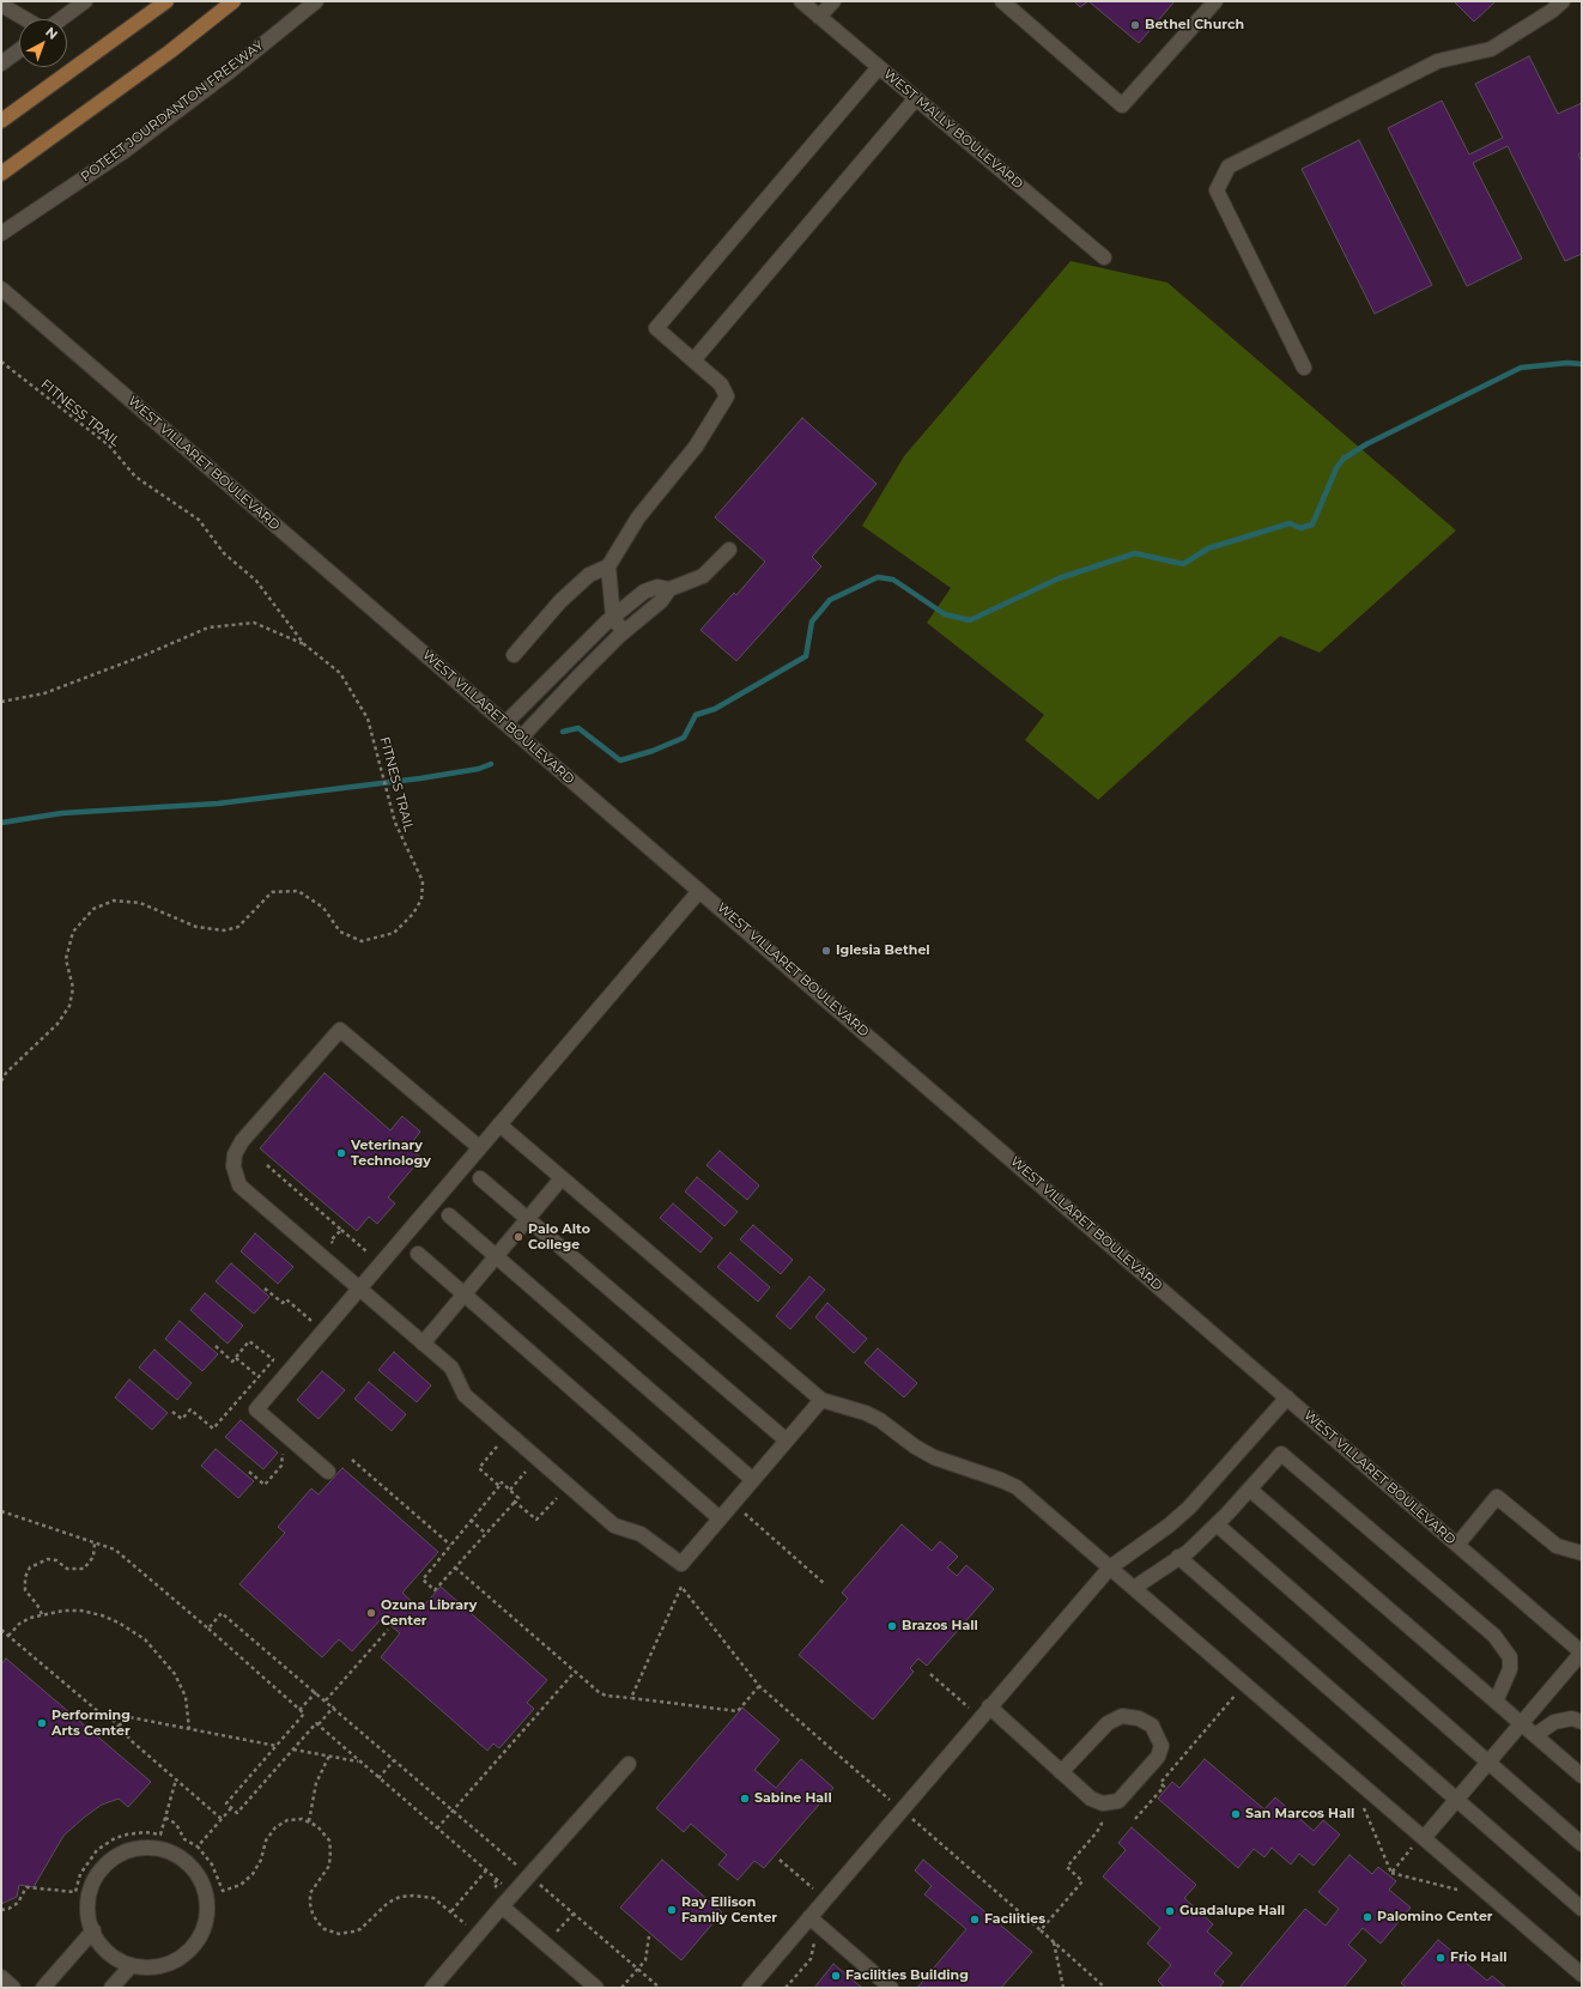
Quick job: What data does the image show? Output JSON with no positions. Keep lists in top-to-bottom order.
{
  "streets": {
    "street": ["POTEET JOURDANTON FREEWAY", "WEST MALLY BOULEVARD", "WEST VILLARET BOULEVARD"],
    "path": ["FITNESS TRAIL"]
  },
  "places": [
    "Bethel Church",
    "Iglesia Bethel",
    "Veterinary Technology",
    "Palo Alto College",
    "Ozuna Library Center",
    "Brazos Hall",
    "Performing Arts Center",
    "Sabine Hall",
    "San Marcos Hall",
    "Ray Ellison Family Center",
    "Guadalupe Hall",
    "Palomino Center",
    "Facilities",
    "Frio Hall",
    "Facilities Building"
  ],
  "north": "top right"
}
